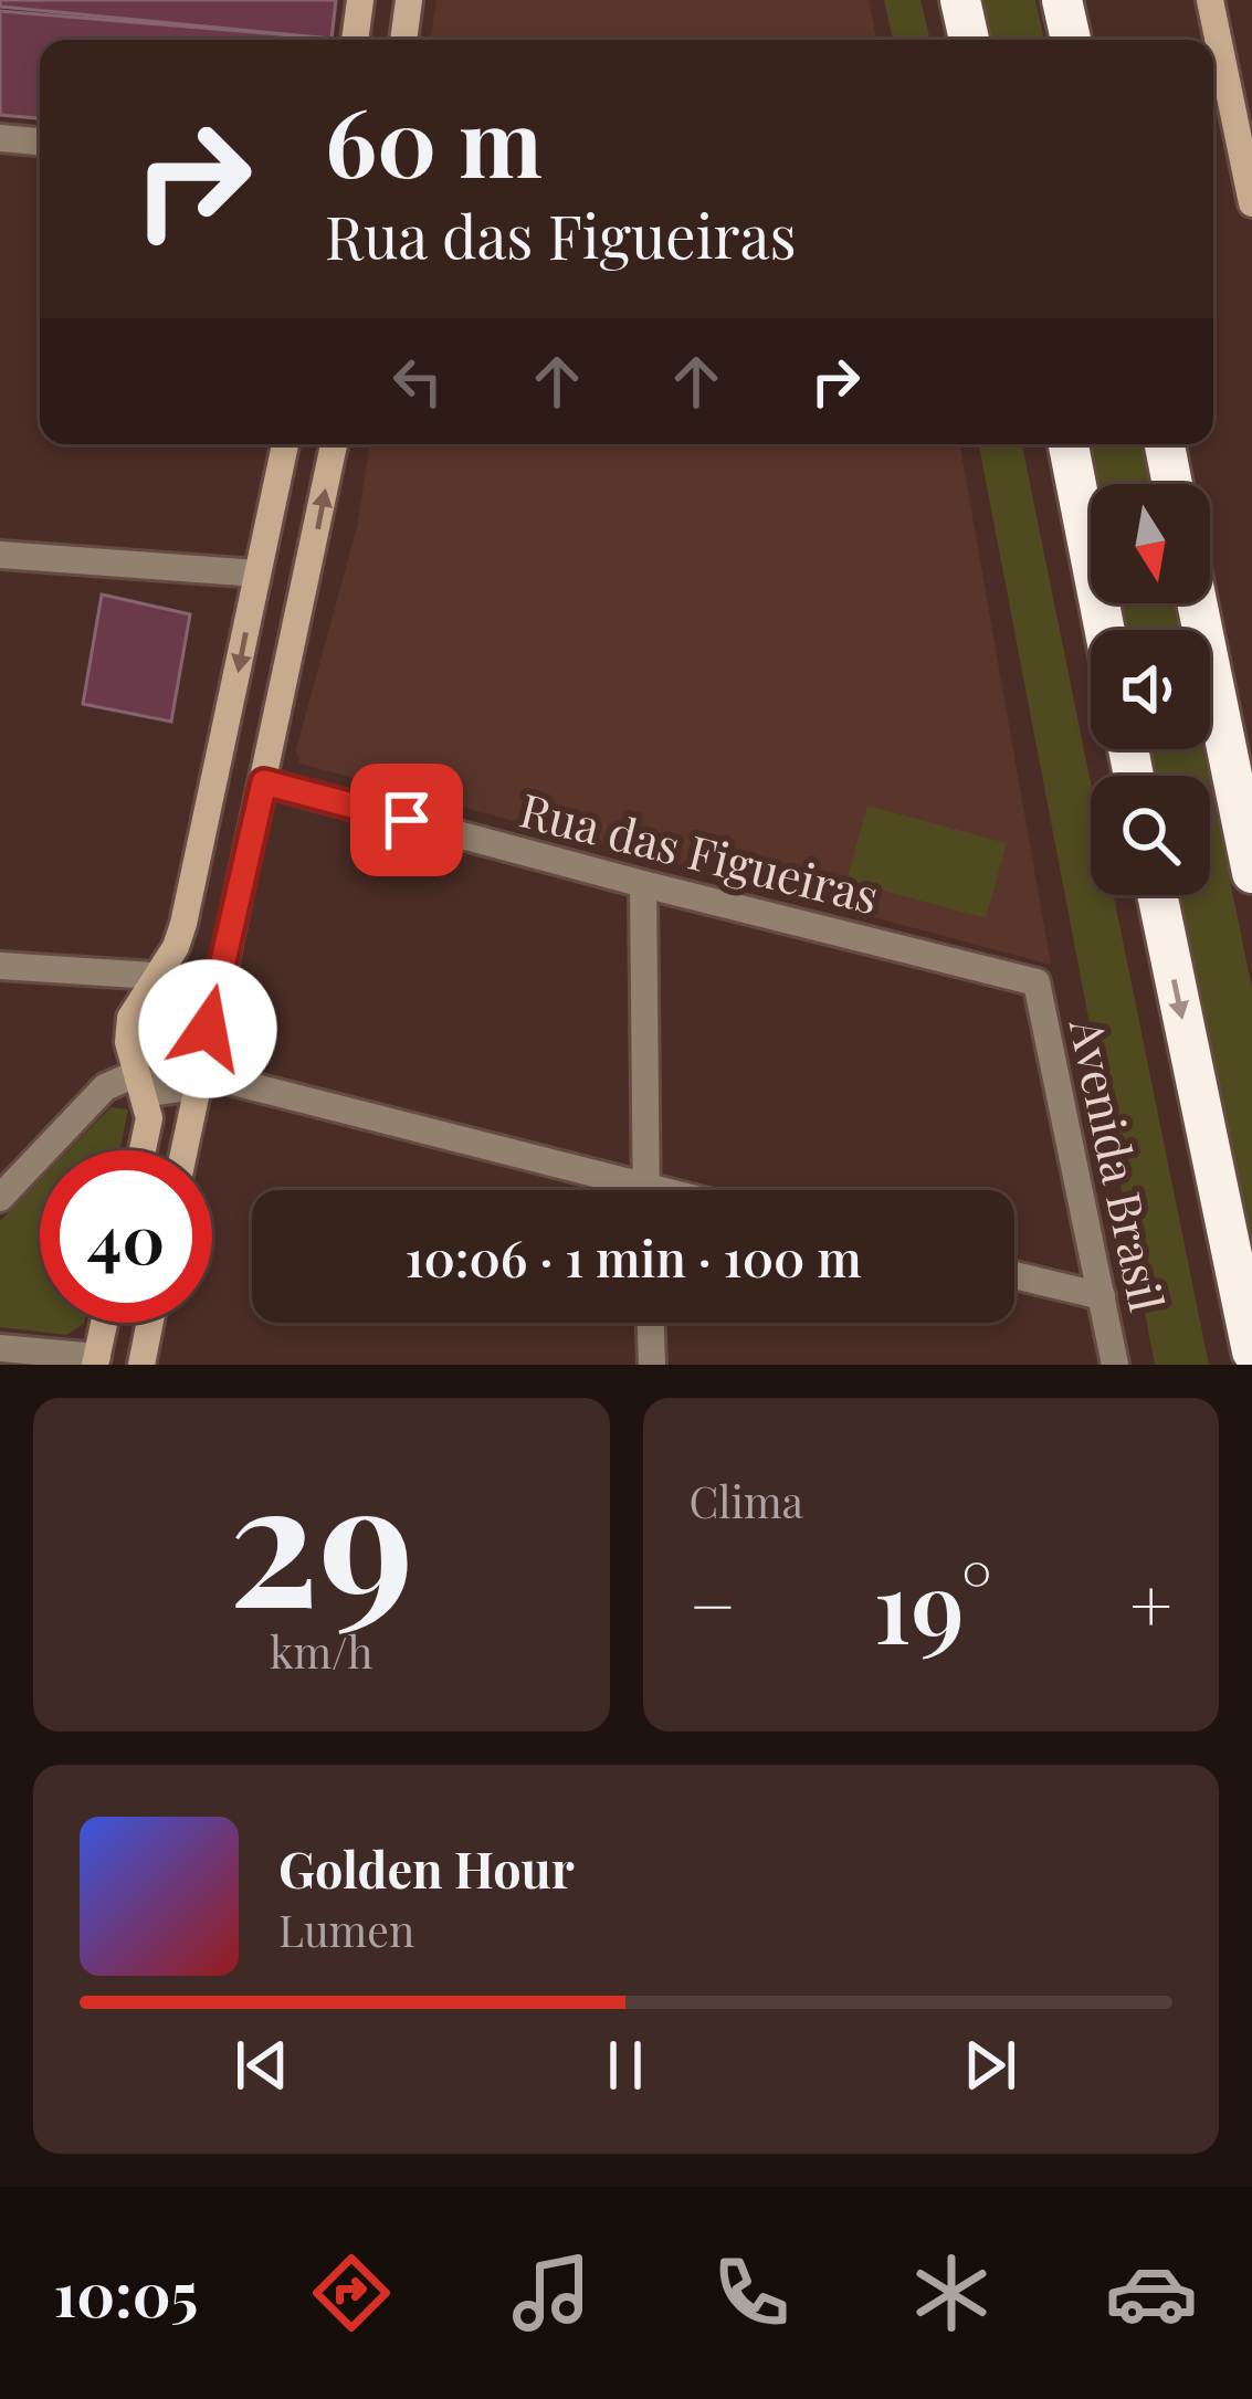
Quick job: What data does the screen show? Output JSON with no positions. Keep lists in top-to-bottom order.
{
  "streets": {
    "street": ["Rua das Figueiras", "Avenida Brasil"]
  },
  "crossings": [
    ["Rua das Figueiras", "Avenida Brasil"]
  ],
  "north": "bottom",
  "page": {
    "turn": ["60 m", "Rua das Figueiras"],
    "limit": "40",
    "trip": "10:06 · 1 min · 100 m",
    "tile": [
      ["29", "km/h"],
      "Clima"
    ],
    "heat": ["−", "19°", "+"],
    "song": ["Golden Hour", "Lumen"],
    "tabs": "10:05"
  }
}
